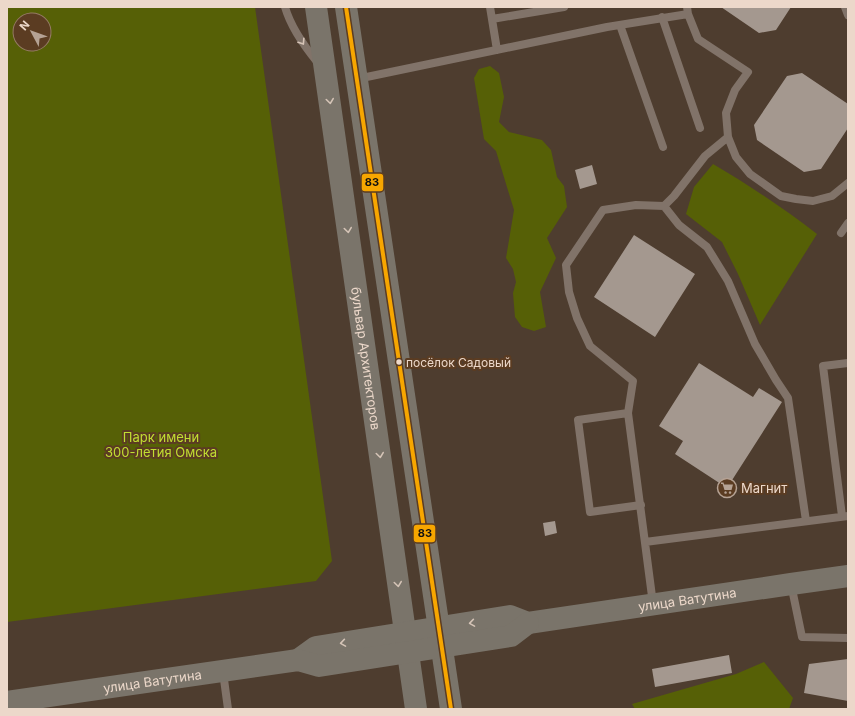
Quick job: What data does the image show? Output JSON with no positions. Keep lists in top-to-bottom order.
{
  "streets": {
    "main road": ["бульвар Архитекторов", "улица Ватутина"]
  },
  "crossings": [
    ["бульвар Архитекторов", "улица Ватутина"]
  ],
  "parks": ["Парк имени 300-летия Омска"],
  "places": {
    "other": ["посёлок Садовый"],
    "supermarket": ["Магнит"]
  },
  "lines": ["transit line 83"],
  "north": "top left"
}
